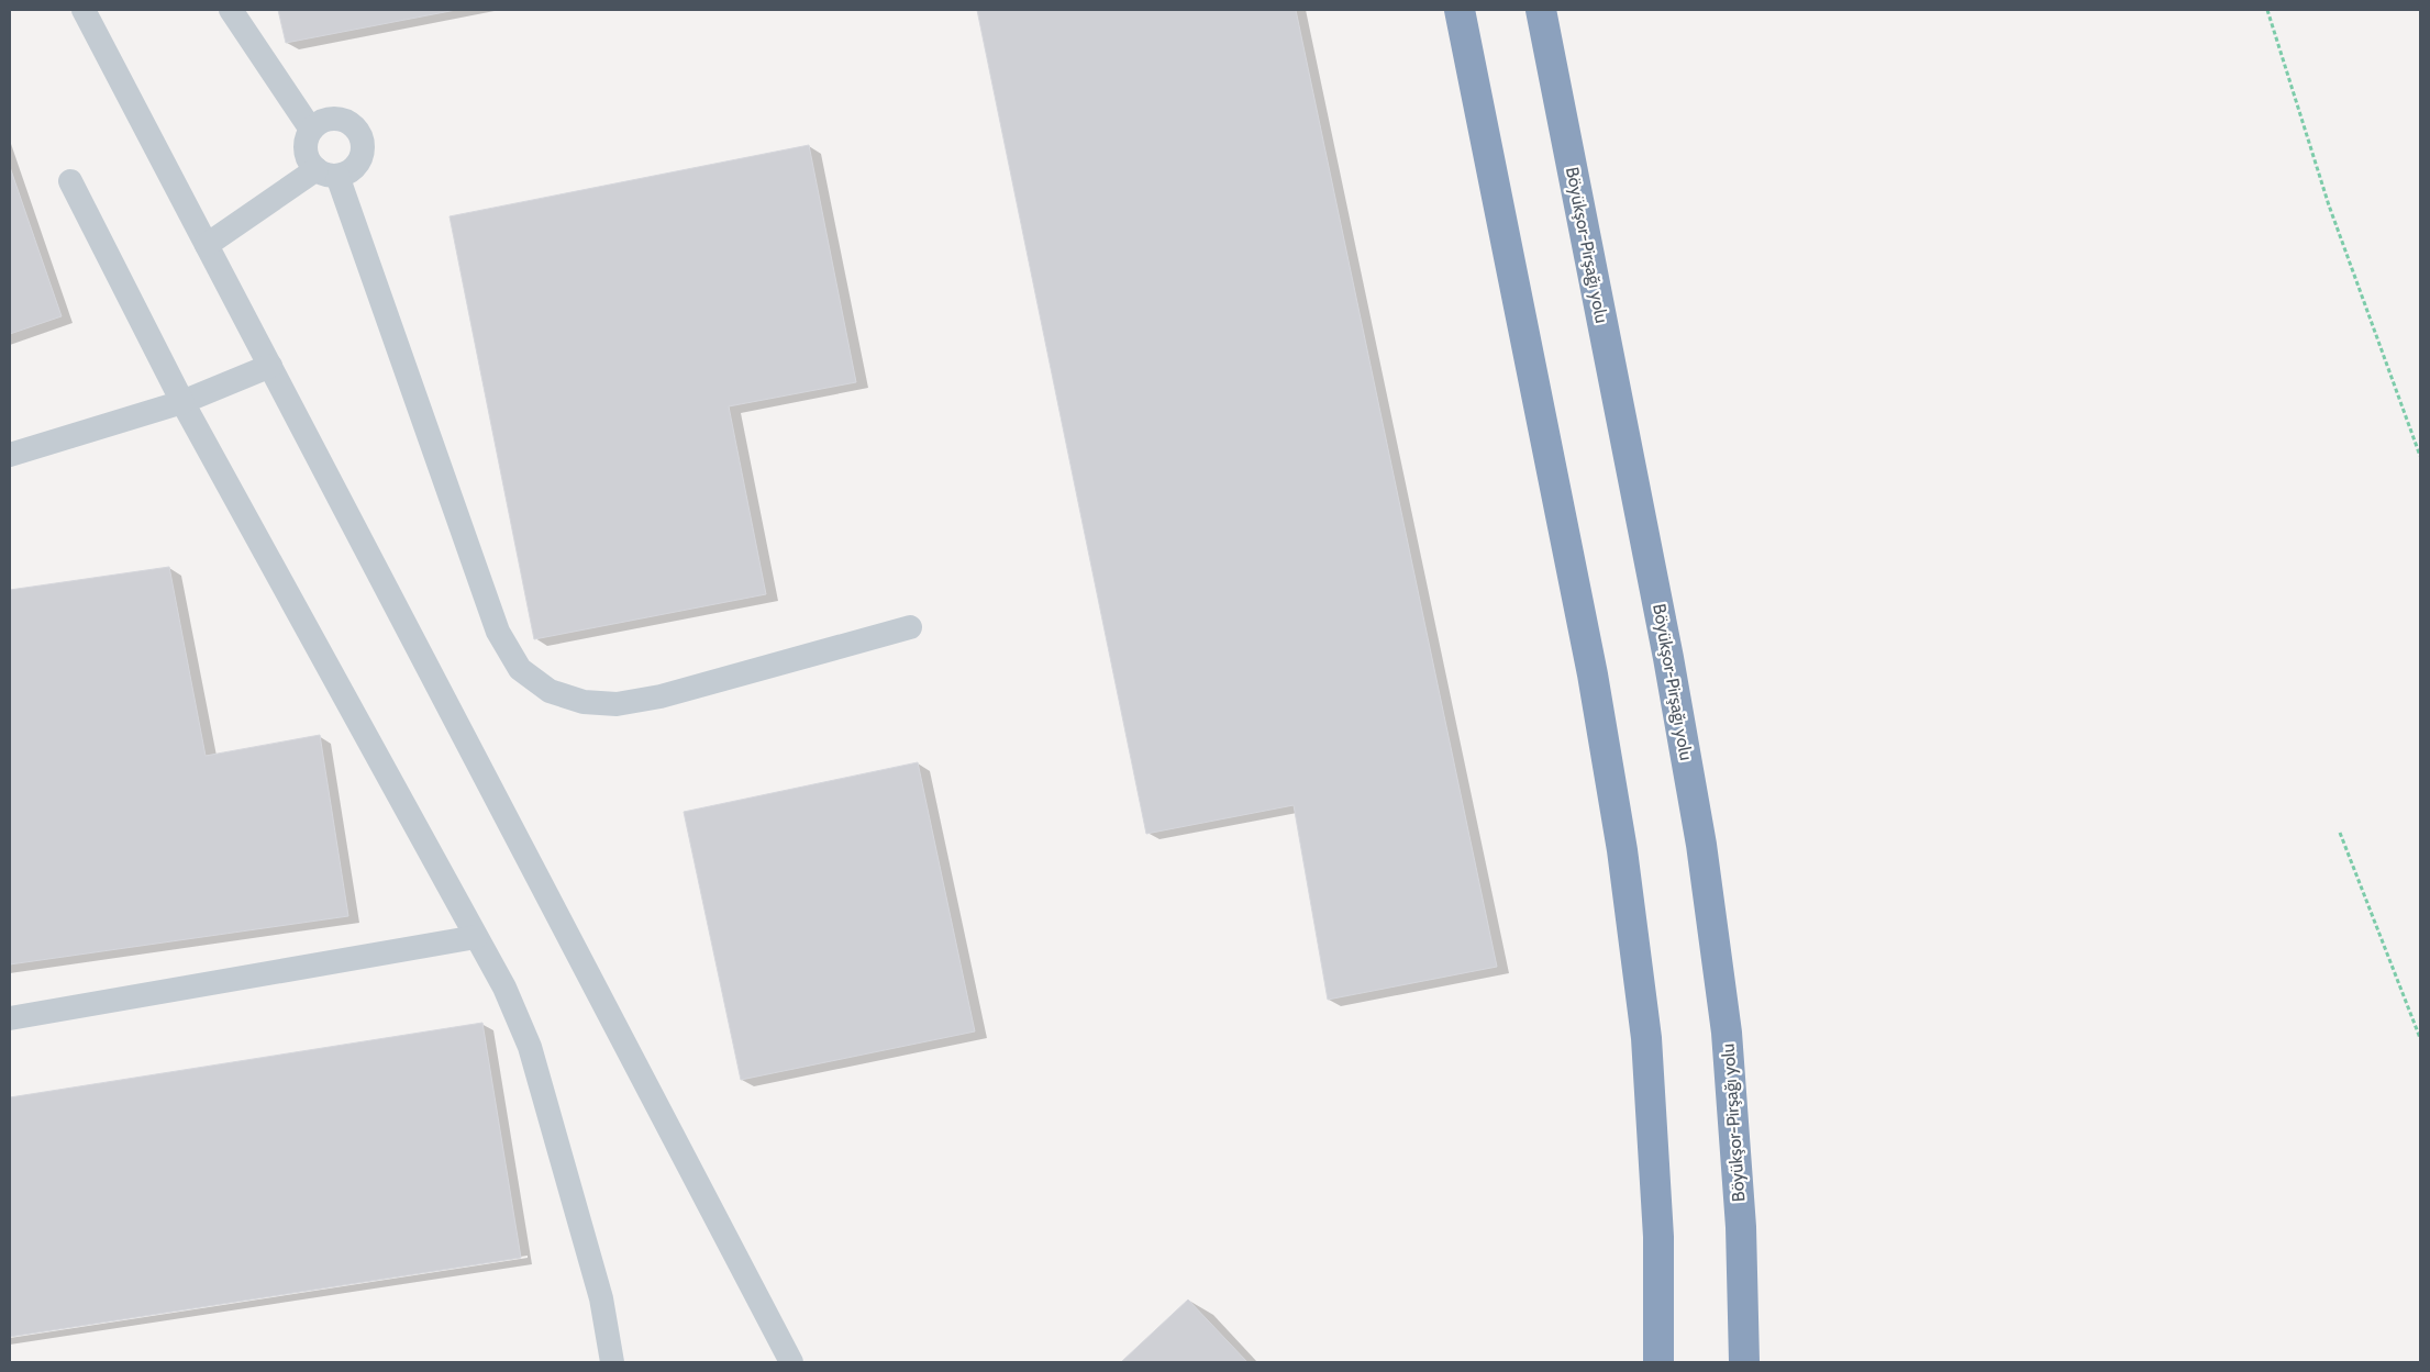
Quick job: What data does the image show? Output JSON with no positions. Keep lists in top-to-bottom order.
{
  "streets": {
    "highway": ["Böyükşor-Pirşağı yolu"]
  }
}
